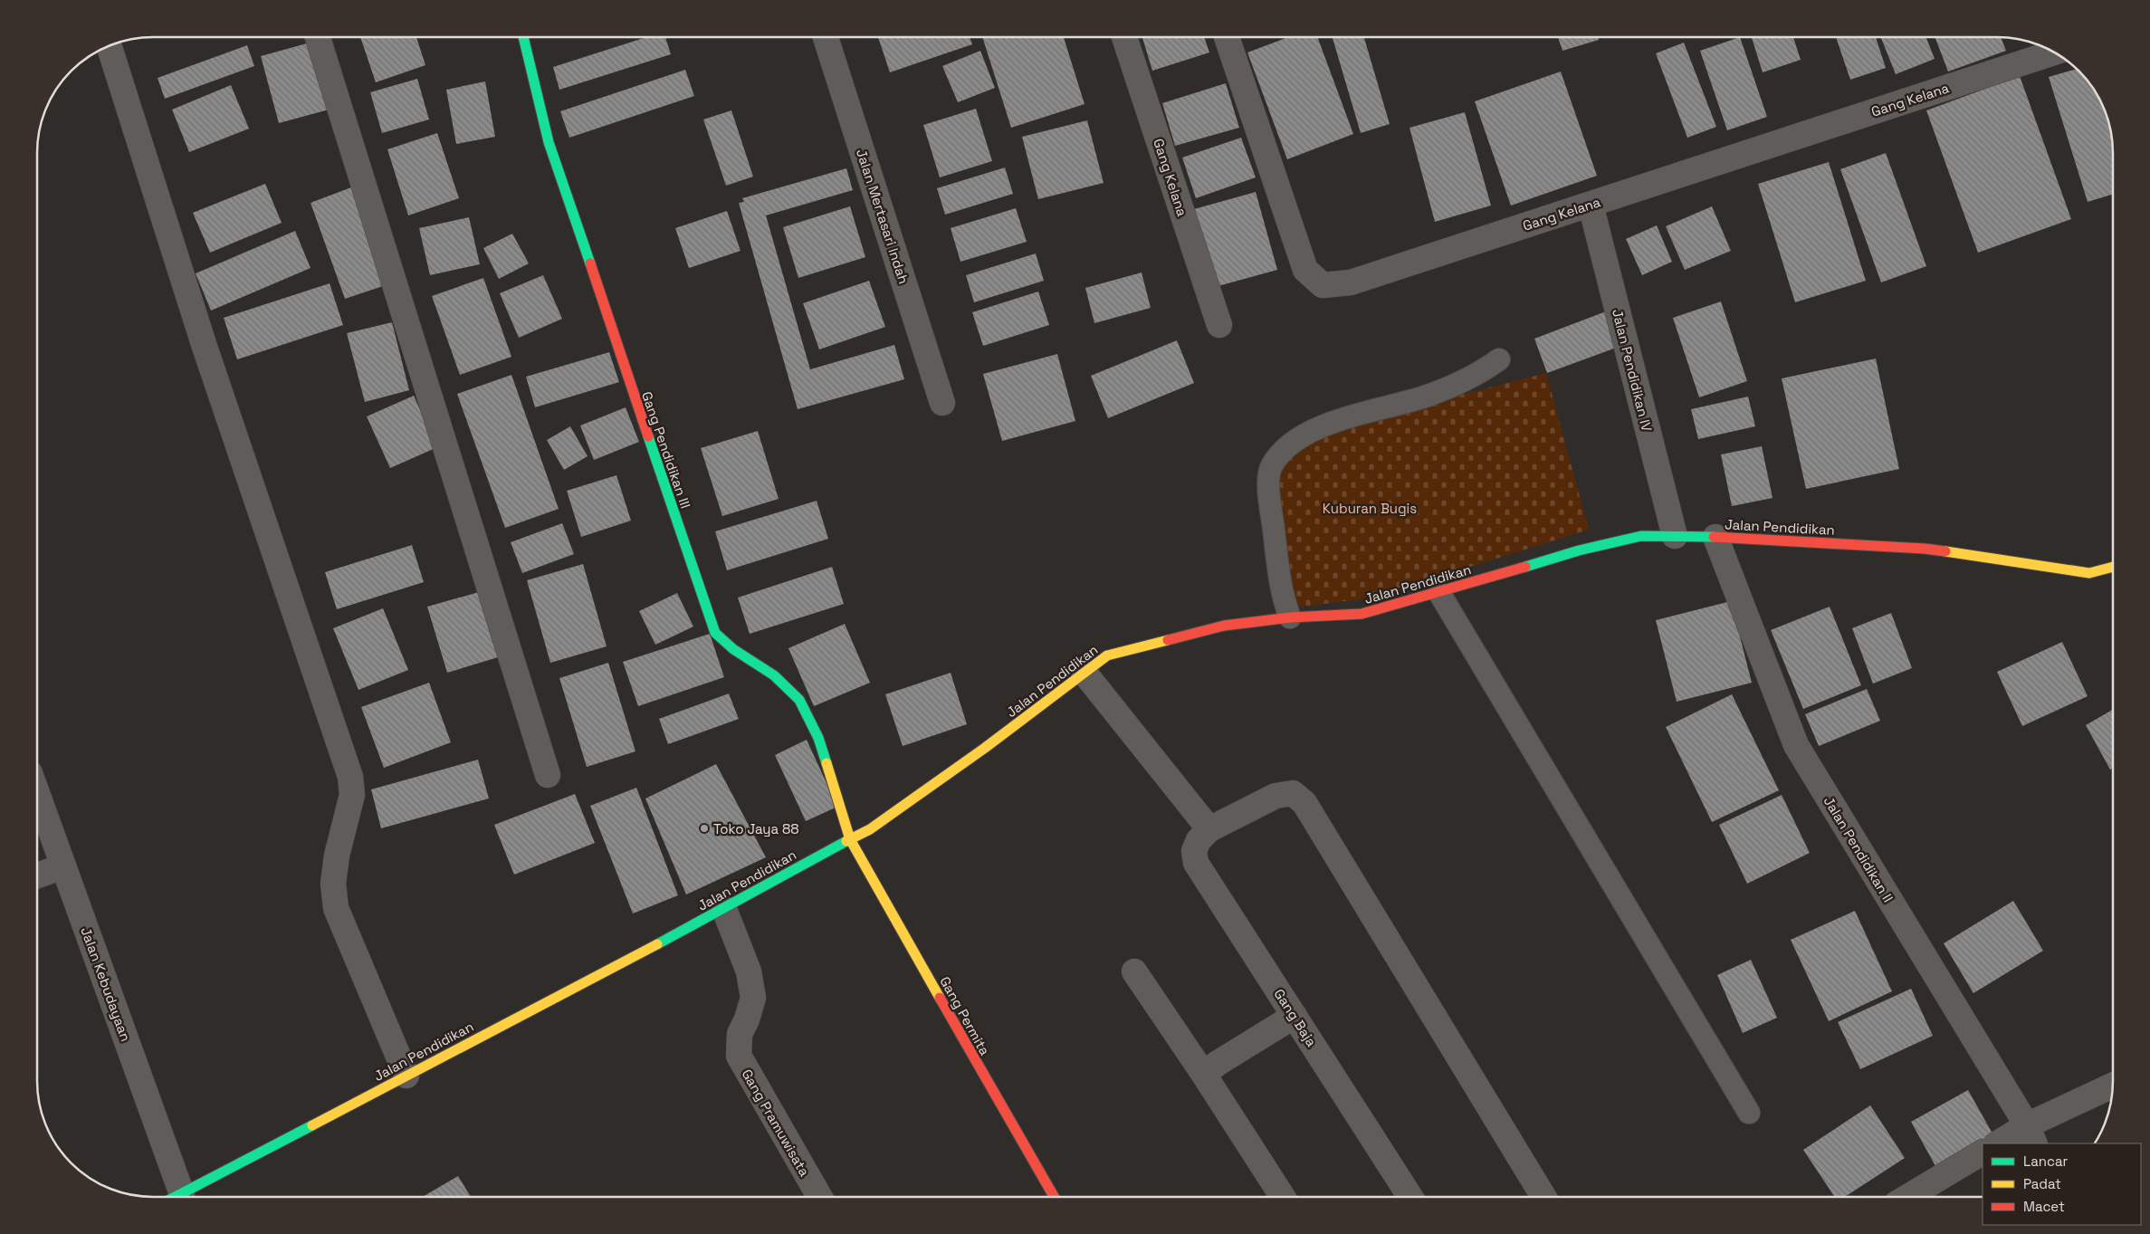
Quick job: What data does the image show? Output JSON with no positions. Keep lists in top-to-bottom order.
{
  "streets": {
    "street": [
      "Gang Kelana",
      "Jalan Mertasari Indah",
      "Jalan Pendidikan IV",
      "Gang Pendidikan III",
      "Jalan Pendidikan",
      "Jalan Pendidikan II",
      "Jalan Kebudayaan",
      "Gang Permita",
      "Gang Baja",
      "Gang Pramuwisata"
    ]
  },
  "crossings": [
    ["Gang Kelana", "Jalan Pendidikan IV"],
    ["Jalan Pendidikan IV", "Jalan Pendidikan"],
    ["Gang Pendidikan III", "Jalan Pendidikan"],
    ["Gang Pendidikan III", "Gang Permita"],
    ["Jalan Pendidikan", "Jalan Pendidikan II"],
    ["Jalan Pendidikan", "Gang Permita"],
    ["Jalan Pendidikan", "Gang Pramuwisata"]
  ],
  "parks": ["Kuburan Bugis"],
  "places": ["Toko Jaya 88"],
  "legend": ["Lancar", "Padat", "Macet"]
}
